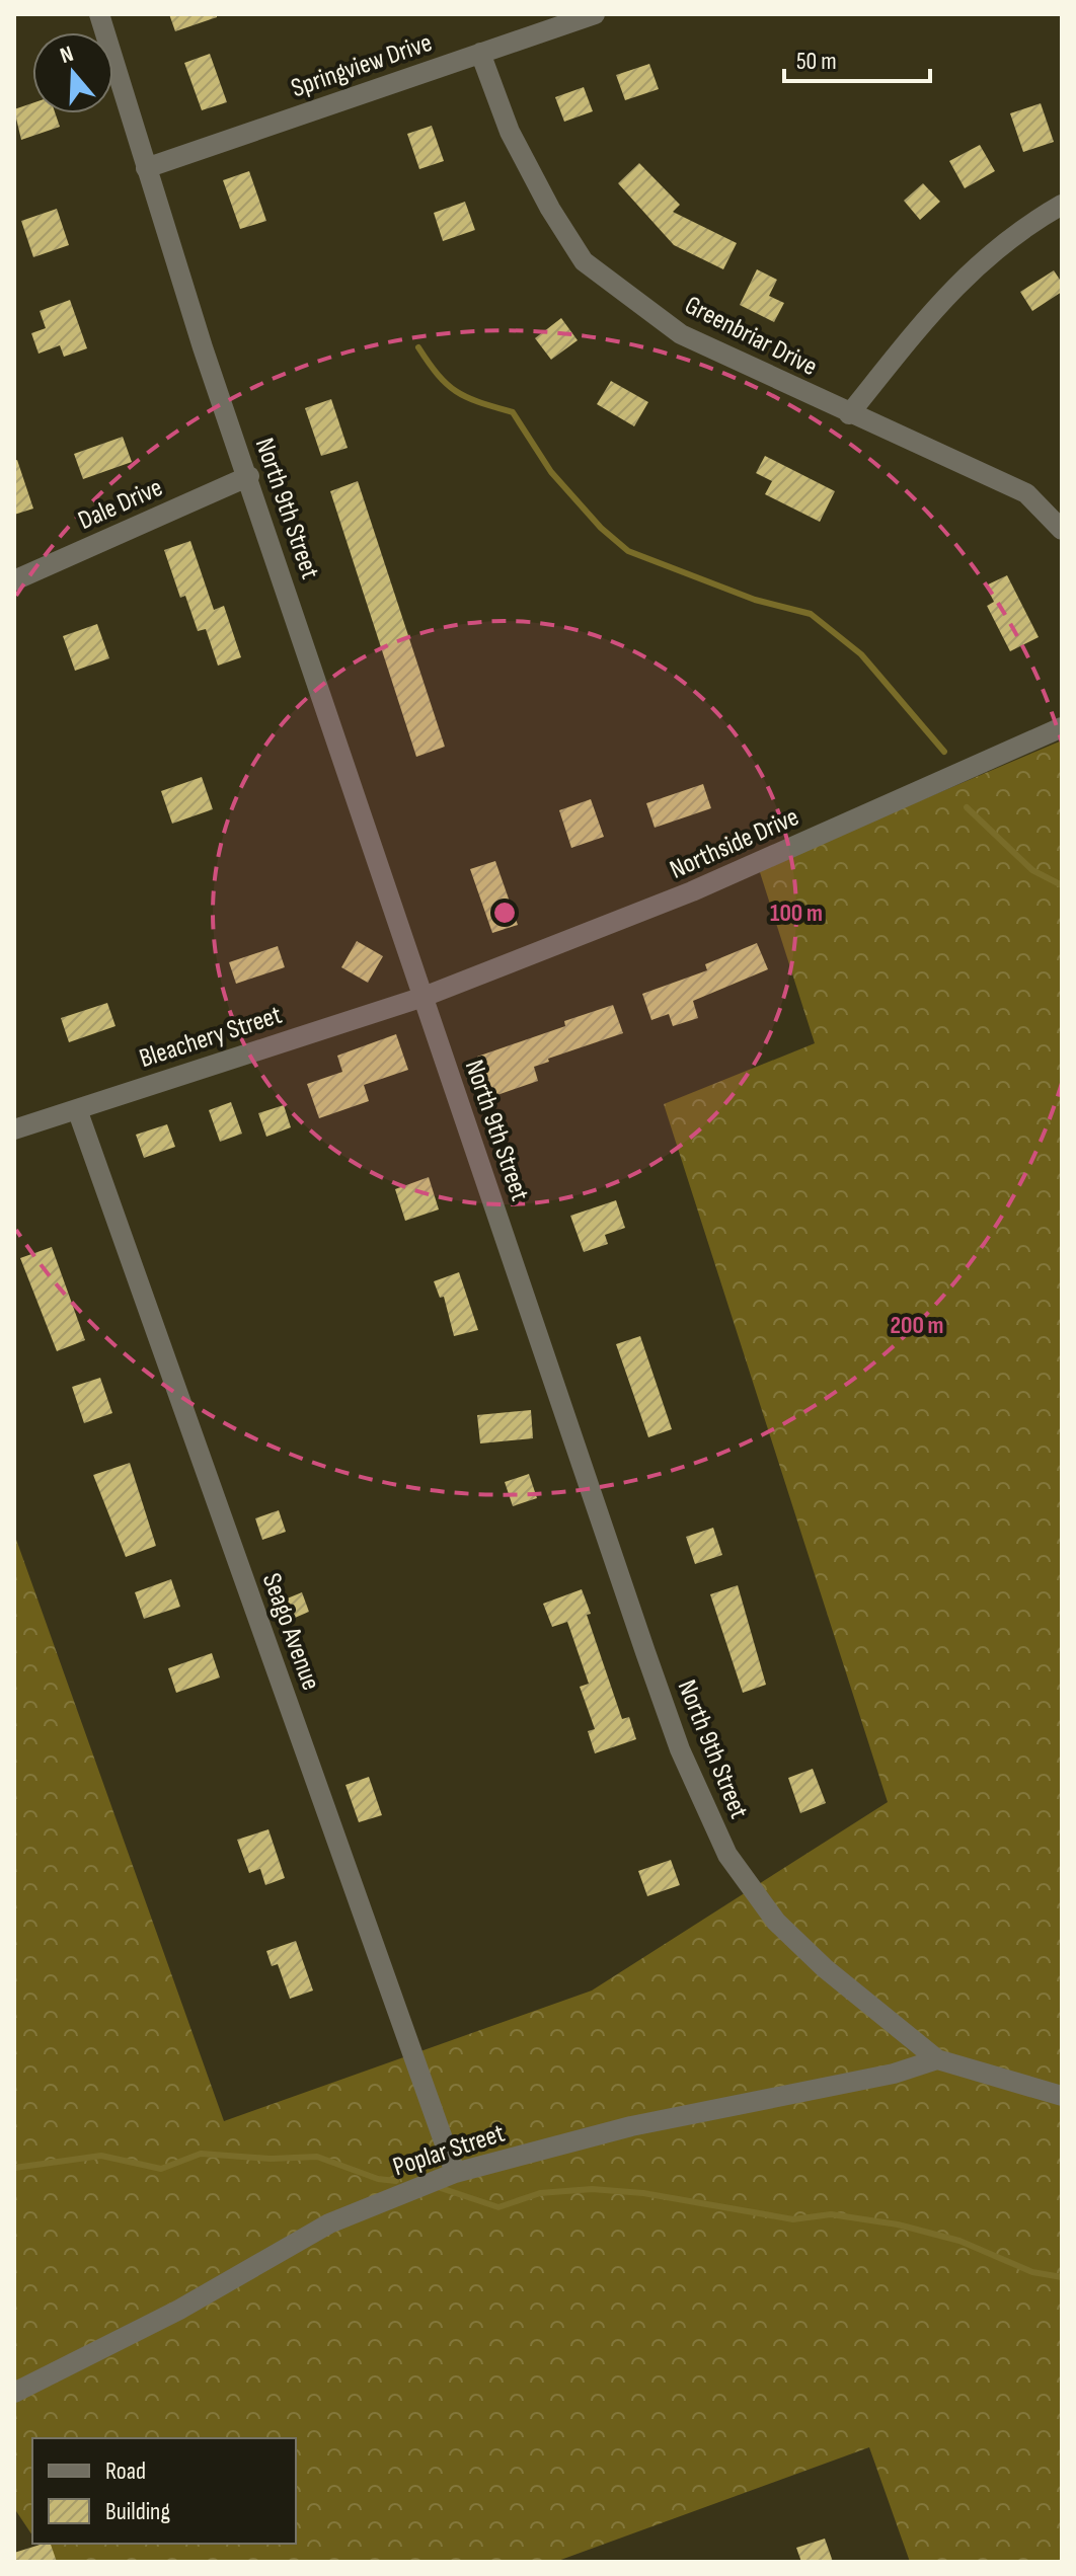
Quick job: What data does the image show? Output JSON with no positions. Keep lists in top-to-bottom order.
{
  "streets": {
    "street": [
      "Springview Drive",
      "Greenbriar Drive",
      "Dale Drive",
      "North 9th Street",
      "Northside Drive",
      "Bleachery Street",
      "Seago Avenue",
      "Poplar Street"
    ]
  },
  "crossings": [
    ["Springview Drive", "Greenbriar Drive"],
    ["Springview Drive", "North 9th Street"],
    ["Dale Drive", "North 9th Street"],
    ["North 9th Street", "Northside Drive"],
    ["North 9th Street", "Bleachery Street"],
    ["North 9th Street", "Poplar Street"],
    ["Northside Drive", "Bleachery Street"],
    ["Bleachery Street", "Seago Avenue"],
    ["Seago Avenue", "Poplar Street"]
  ],
  "legend": ["Road", "Building"],
  "scale_bar": "50 m",
  "north": "top",
  "rings": ["100 m", "200 m"]
}
